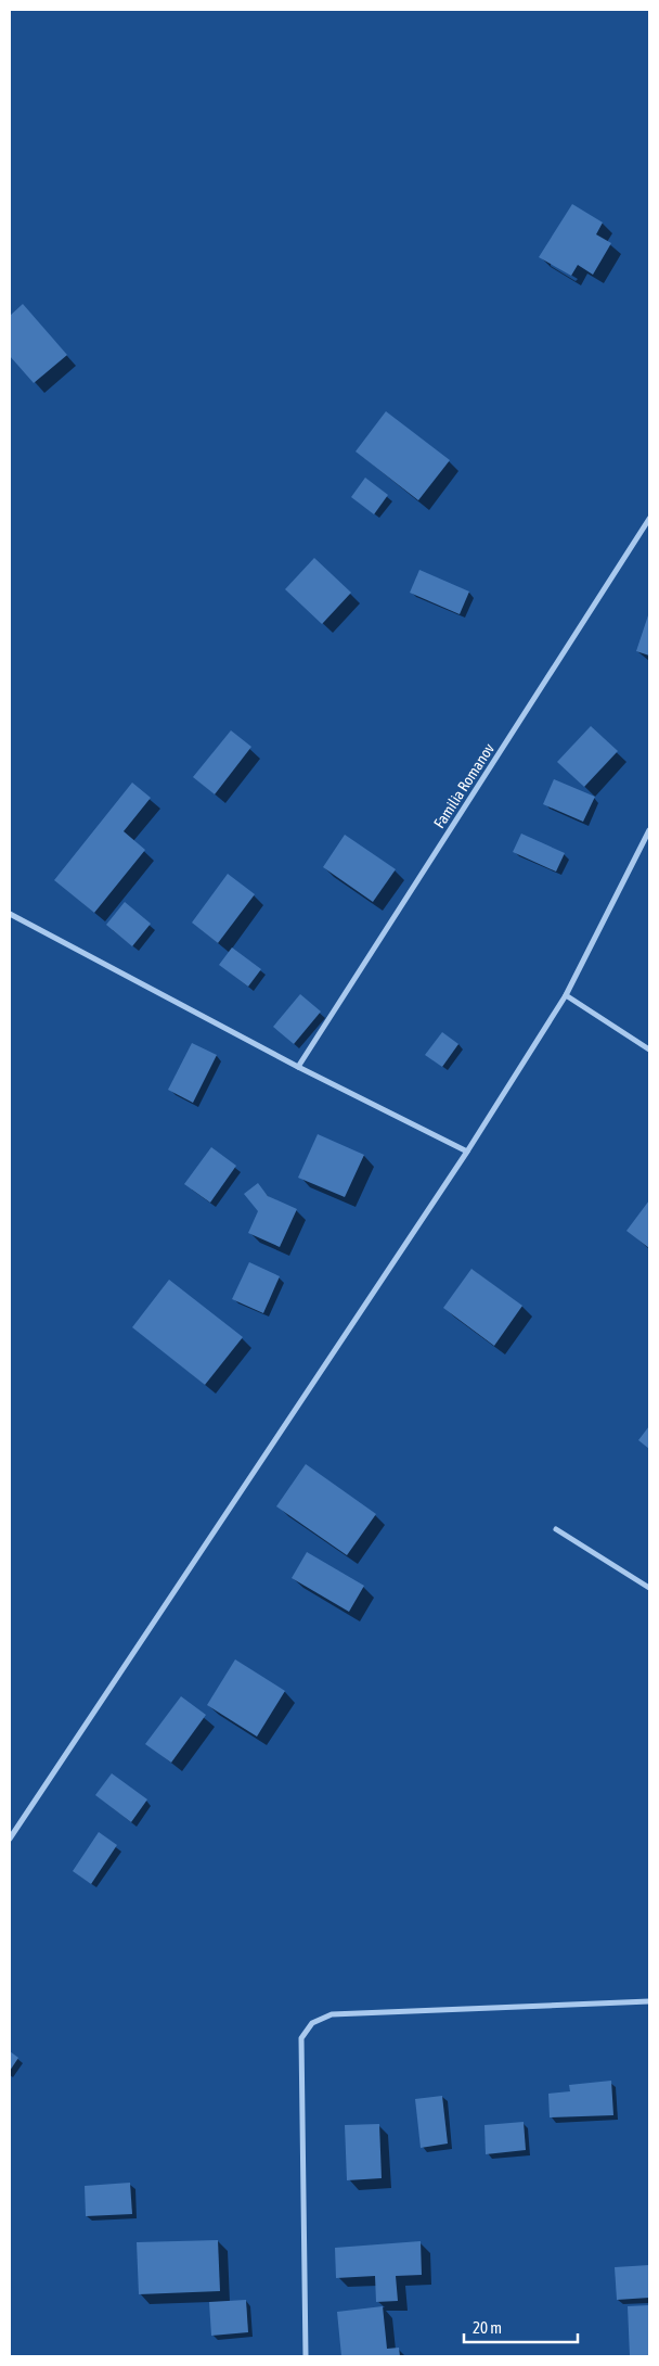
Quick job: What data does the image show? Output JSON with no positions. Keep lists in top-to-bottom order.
{
  "streets": {
    "street": ["Familia Romanov"]
  },
  "scale_bar": "20 m"
}
